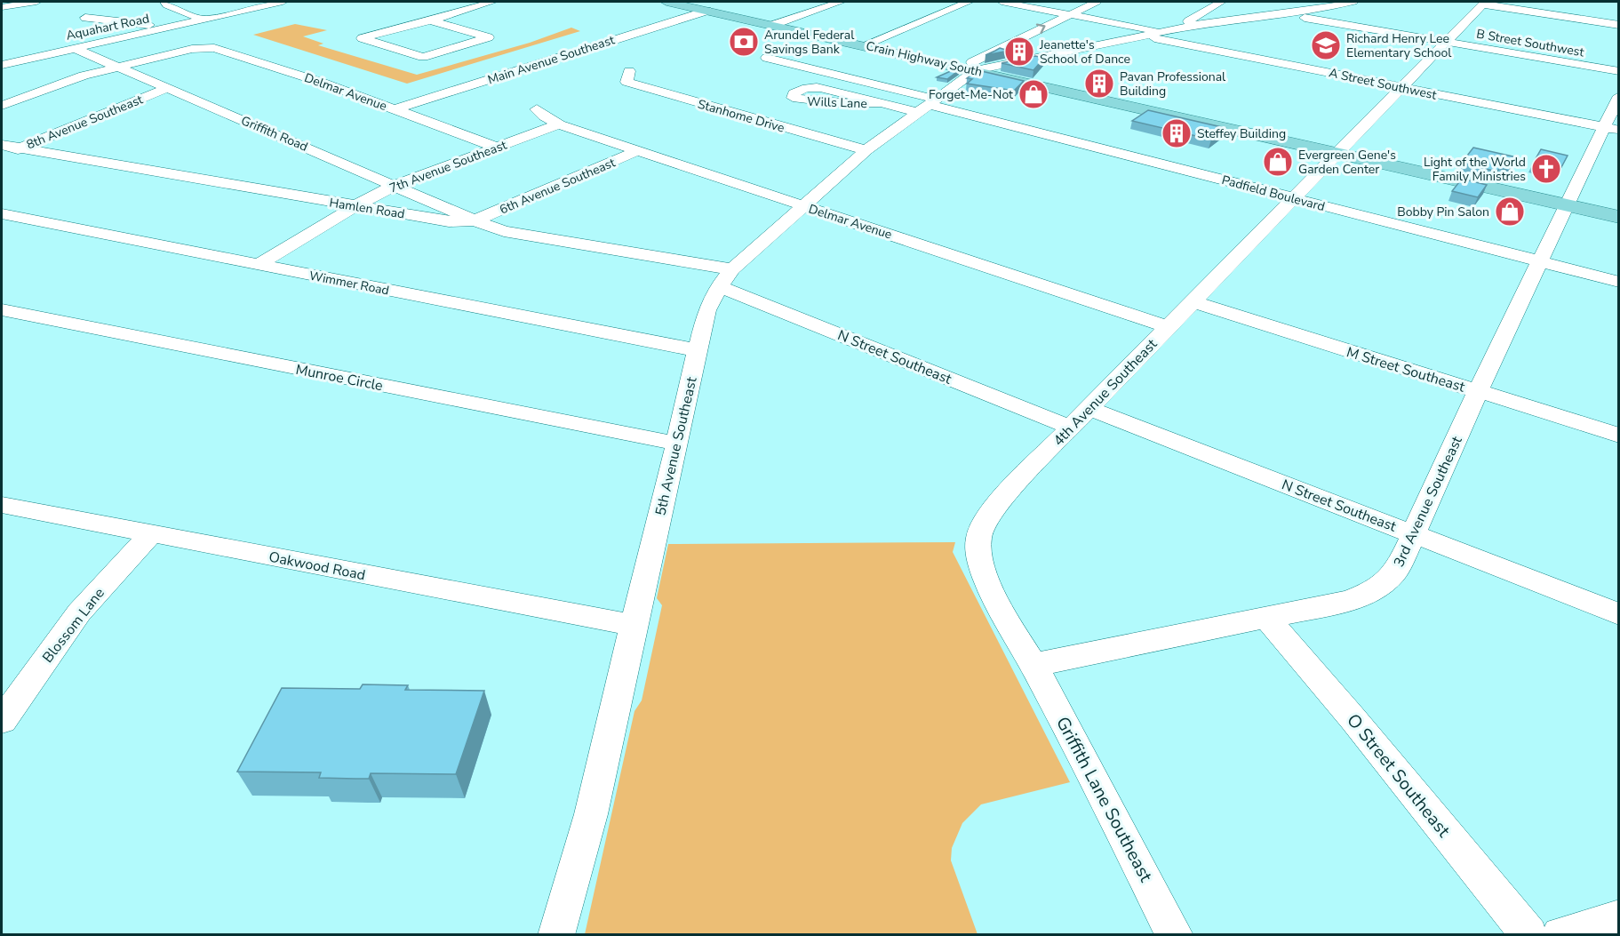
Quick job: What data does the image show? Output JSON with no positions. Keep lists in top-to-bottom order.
{
  "streets": {
    "main road": ["Crain Highway South"],
    "street": [
      "Aquahart Road",
      "B Street Southwest",
      "Main Avenue Southeast",
      "A Street Southwest",
      "Delmar Avenue",
      "Wills Lane",
      "Stanhome Drive",
      "8th Avenue Southeast",
      "Griffith Road",
      "7th Avenue Southeast",
      "6th Avenue Southeast",
      "Padfield Boulevard",
      "Hamlen Road",
      "Wimmer Road",
      "N Street Southeast",
      "M Street Southeast",
      "Munroe Circle",
      "4th Avenue Southeast",
      "5th Avenue Southeast",
      "3rd Avenue Southeast",
      "Oakwood Road",
      "Blossom Lane",
      "O Street Southeast",
      "Griffith Lane Southeast"
    ]
  },
  "crossings": [
    ["Aquahart Road", "Griffith Road"],
    ["B Street Southwest", "4th Avenue Southeast"],
    ["Crain Highway South", "Main Avenue Southeast"],
    ["Crain Highway South", "4th Avenue Southeast"],
    ["Crain Highway South", "5th Avenue Southeast"],
    ["Crain Highway South", "3rd Avenue Southeast"],
    ["Main Avenue Southeast", "Delmar Avenue"],
    ["A Street Southwest", "4th Avenue Southeast"],
    ["A Street Southwest", "3rd Avenue Southeast"],
    ["Delmar Avenue", "Griffith Road"],
    ["Delmar Avenue", "7th Avenue Southeast"],
    ["Delmar Avenue", "6th Avenue Southeast"],
    ["Delmar Avenue", "4th Avenue Southeast"],
    ["Delmar Avenue", "5th Avenue Southeast"],
    ["Wills Lane", "Padfield Boulevard"],
    ["Wills Lane", "5th Avenue Southeast"],
    ["Stanhome Drive", "5th Avenue Southeast"],
    ["8th Avenue Southeast", "Griffith Road"],
    ["8th Avenue Southeast", "Hamlen Road"],
    ["Griffith Road", "7th Avenue Southeast"],
    ["Griffith Road", "6th Avenue Southeast"],
    ["Griffith Road", "Hamlen Road"],
    ["7th Avenue Southeast", "Hamlen Road"],
    ["7th Avenue Southeast", "Wimmer Road"],
    ["6th Avenue Southeast", "Hamlen Road"],
    ["Padfield Boulevard", "4th Avenue Southeast"],
    ["Padfield Boulevard", "5th Avenue Southeast"],
    ["Padfield Boulevard", "3rd Avenue Southeast"],
    ["Hamlen Road", "N Street Southeast"],
    ["Hamlen Road", "5th Avenue Southeast"],
    ["Wimmer Road", "5th Avenue Southeast"],
    ["N Street Southeast", "4th Avenue Southeast"],
    ["N Street Southeast", "5th Avenue Southeast"],
    ["N Street Southeast", "3rd Avenue Southeast"],
    ["M Street Southeast", "4th Avenue Southeast"],
    ["M Street Southeast", "3rd Avenue Southeast"],
    ["Munroe Circle", "5th Avenue Southeast"],
    ["4th Avenue Southeast", "3rd Avenue Southeast"],
    ["4th Avenue Southeast", "Griffith Lane Southeast"],
    ["5th Avenue Southeast", "Oakwood Road"],
    ["3rd Avenue Southeast", "O Street Southeast"],
    ["3rd Avenue Southeast", "Griffith Lane Southeast"],
    ["Oakwood Road", "Blossom Lane"]
  ],
  "places": {
    "bank": ["Arundel Federal Savings Bank"],
    "school or university": ["Richard Henry Lee Elementary School"],
    "building": ["Jeanette's School of Dance", "Pavan Professional Building", "Steffey Building"],
    "shop": ["Forget-Me-Not", "Evergreen Gene's Garden Center", "Bobby Pin Salon"],
    "church": ["Light of the World Family Ministries"]
  }
}
